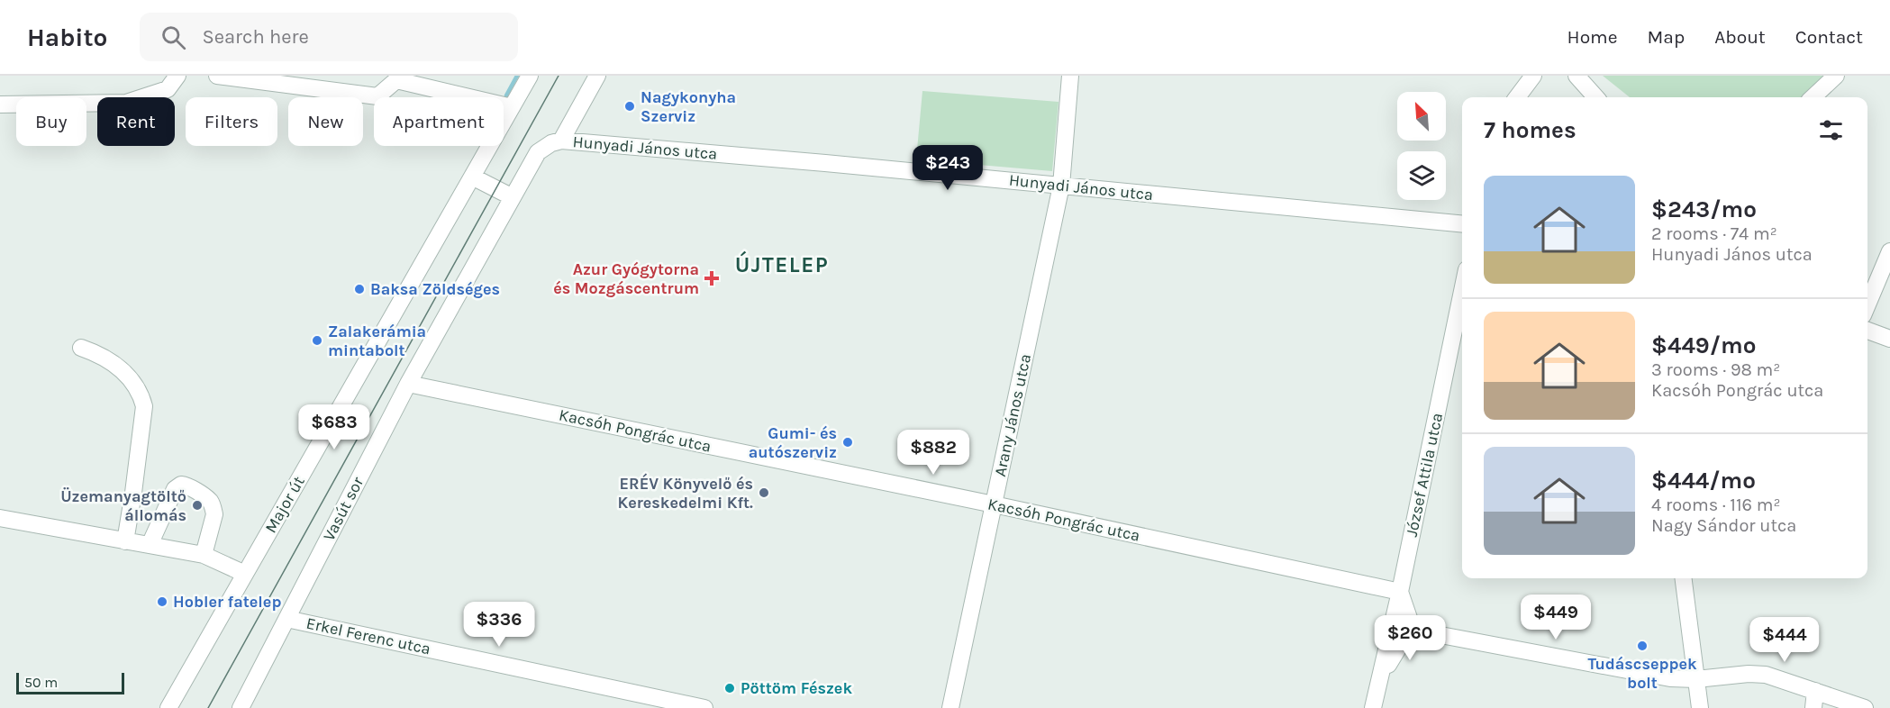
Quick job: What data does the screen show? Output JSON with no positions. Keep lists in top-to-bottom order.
{
  "streets": {
    "street": [
      "Hunyadi János utca",
      "Arany János utca",
      "Kacsóh Pongrác utca",
      "József Attila utca",
      "Major út",
      "Vasút sor",
      "Erkel Ferenc utca"
    ]
  },
  "crossings": [
    ["Hunyadi János utca", "Arany János utca"],
    ["Hunyadi János utca", "Vasút sor"],
    ["Arany János utca", "Kacsóh Pongrác utca"],
    ["Kacsóh Pongrác utca", "József Attila utca"],
    ["Kacsóh Pongrác utca", "Vasút sor"],
    ["Vasút sor", "Erkel Ferenc utca"]
  ],
  "districts": ["ÚJTELEP"],
  "places": {
    "other": [
      "Nagykonyha Szerviz",
      "Baksa Zöldséges",
      "Zalakerámia mintabolt",
      "Gumi- és autószerviz",
      "ERÉV Könyvelő és Kereskedelmi Kft.",
      "Üzemanyagtöltő állomás",
      "Hobler fatelep",
      "Tudáscseppek bolt",
      "Pöttöm Fészek"
    ],
    "health": ["Azur Gyógytorna és Mozgáscentrum"]
  },
  "scale_bar": "50 m",
  "north": "top left",
  "page": {
    "header": "Habito",
    "search": "Search here",
    "nav": [
      "Home",
      "Map",
      "About",
      "Contact"
    ],
    "chip": [
      "Buy",
      "Rent",
      "Filters",
      "New",
      "Apartment"
    ],
    "heading": "7 homes",
    "price": [
      "$243",
      "$683",
      "$882",
      "$449",
      "$336",
      "$260",
      "$444"
    ],
    "list": [
      {
        "name": "$243/mo",
        "note": "2 rooms · 74 m² · Hunyadi János utca"
      },
      {
        "name": "$449/mo",
        "note": "3 rooms · 98 m² · Kacsóh Pongrác utca"
      },
      {
        "name": "$444/mo",
        "note": "4 rooms · 116 m² · Nagy Sándor utca"
      }
    ],
    "scale": "50 m"
  }
}
